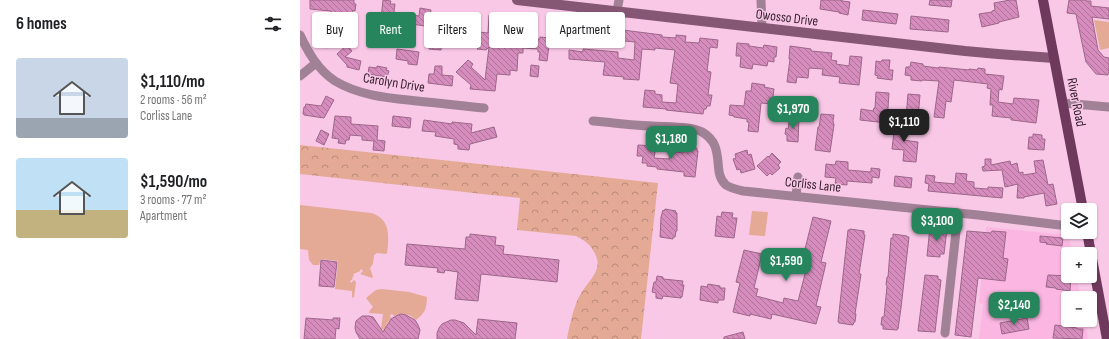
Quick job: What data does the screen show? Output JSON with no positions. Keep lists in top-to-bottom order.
{
  "streets": {
    "main road": ["River Road"],
    "street": ["Owosso Drive", "Carolyn Drive", "Corliss Lane"]
  },
  "crossings": [
    ["Owosso Drive", "River Road"]
  ],
  "page": {
    "heading": "6 homes",
    "chip": [
      "Buy",
      "Rent",
      "Filters",
      "New",
      "Apartment"
    ],
    "list": [
      {
        "name": "$1,110/mo",
        "note": "2 rooms · 56 m² · Corliss Lane"
      },
      {
        "name": "$1,590/mo",
        "note": "3 rooms · 77 m² · Apartment"
      }
    ],
    "price": [
      "$1,970",
      "$1,110",
      "$1,180",
      "$3,100",
      "$1,590",
      "$2,140"
    ],
    "map_buttons": ["+", "−"]
  }
}
